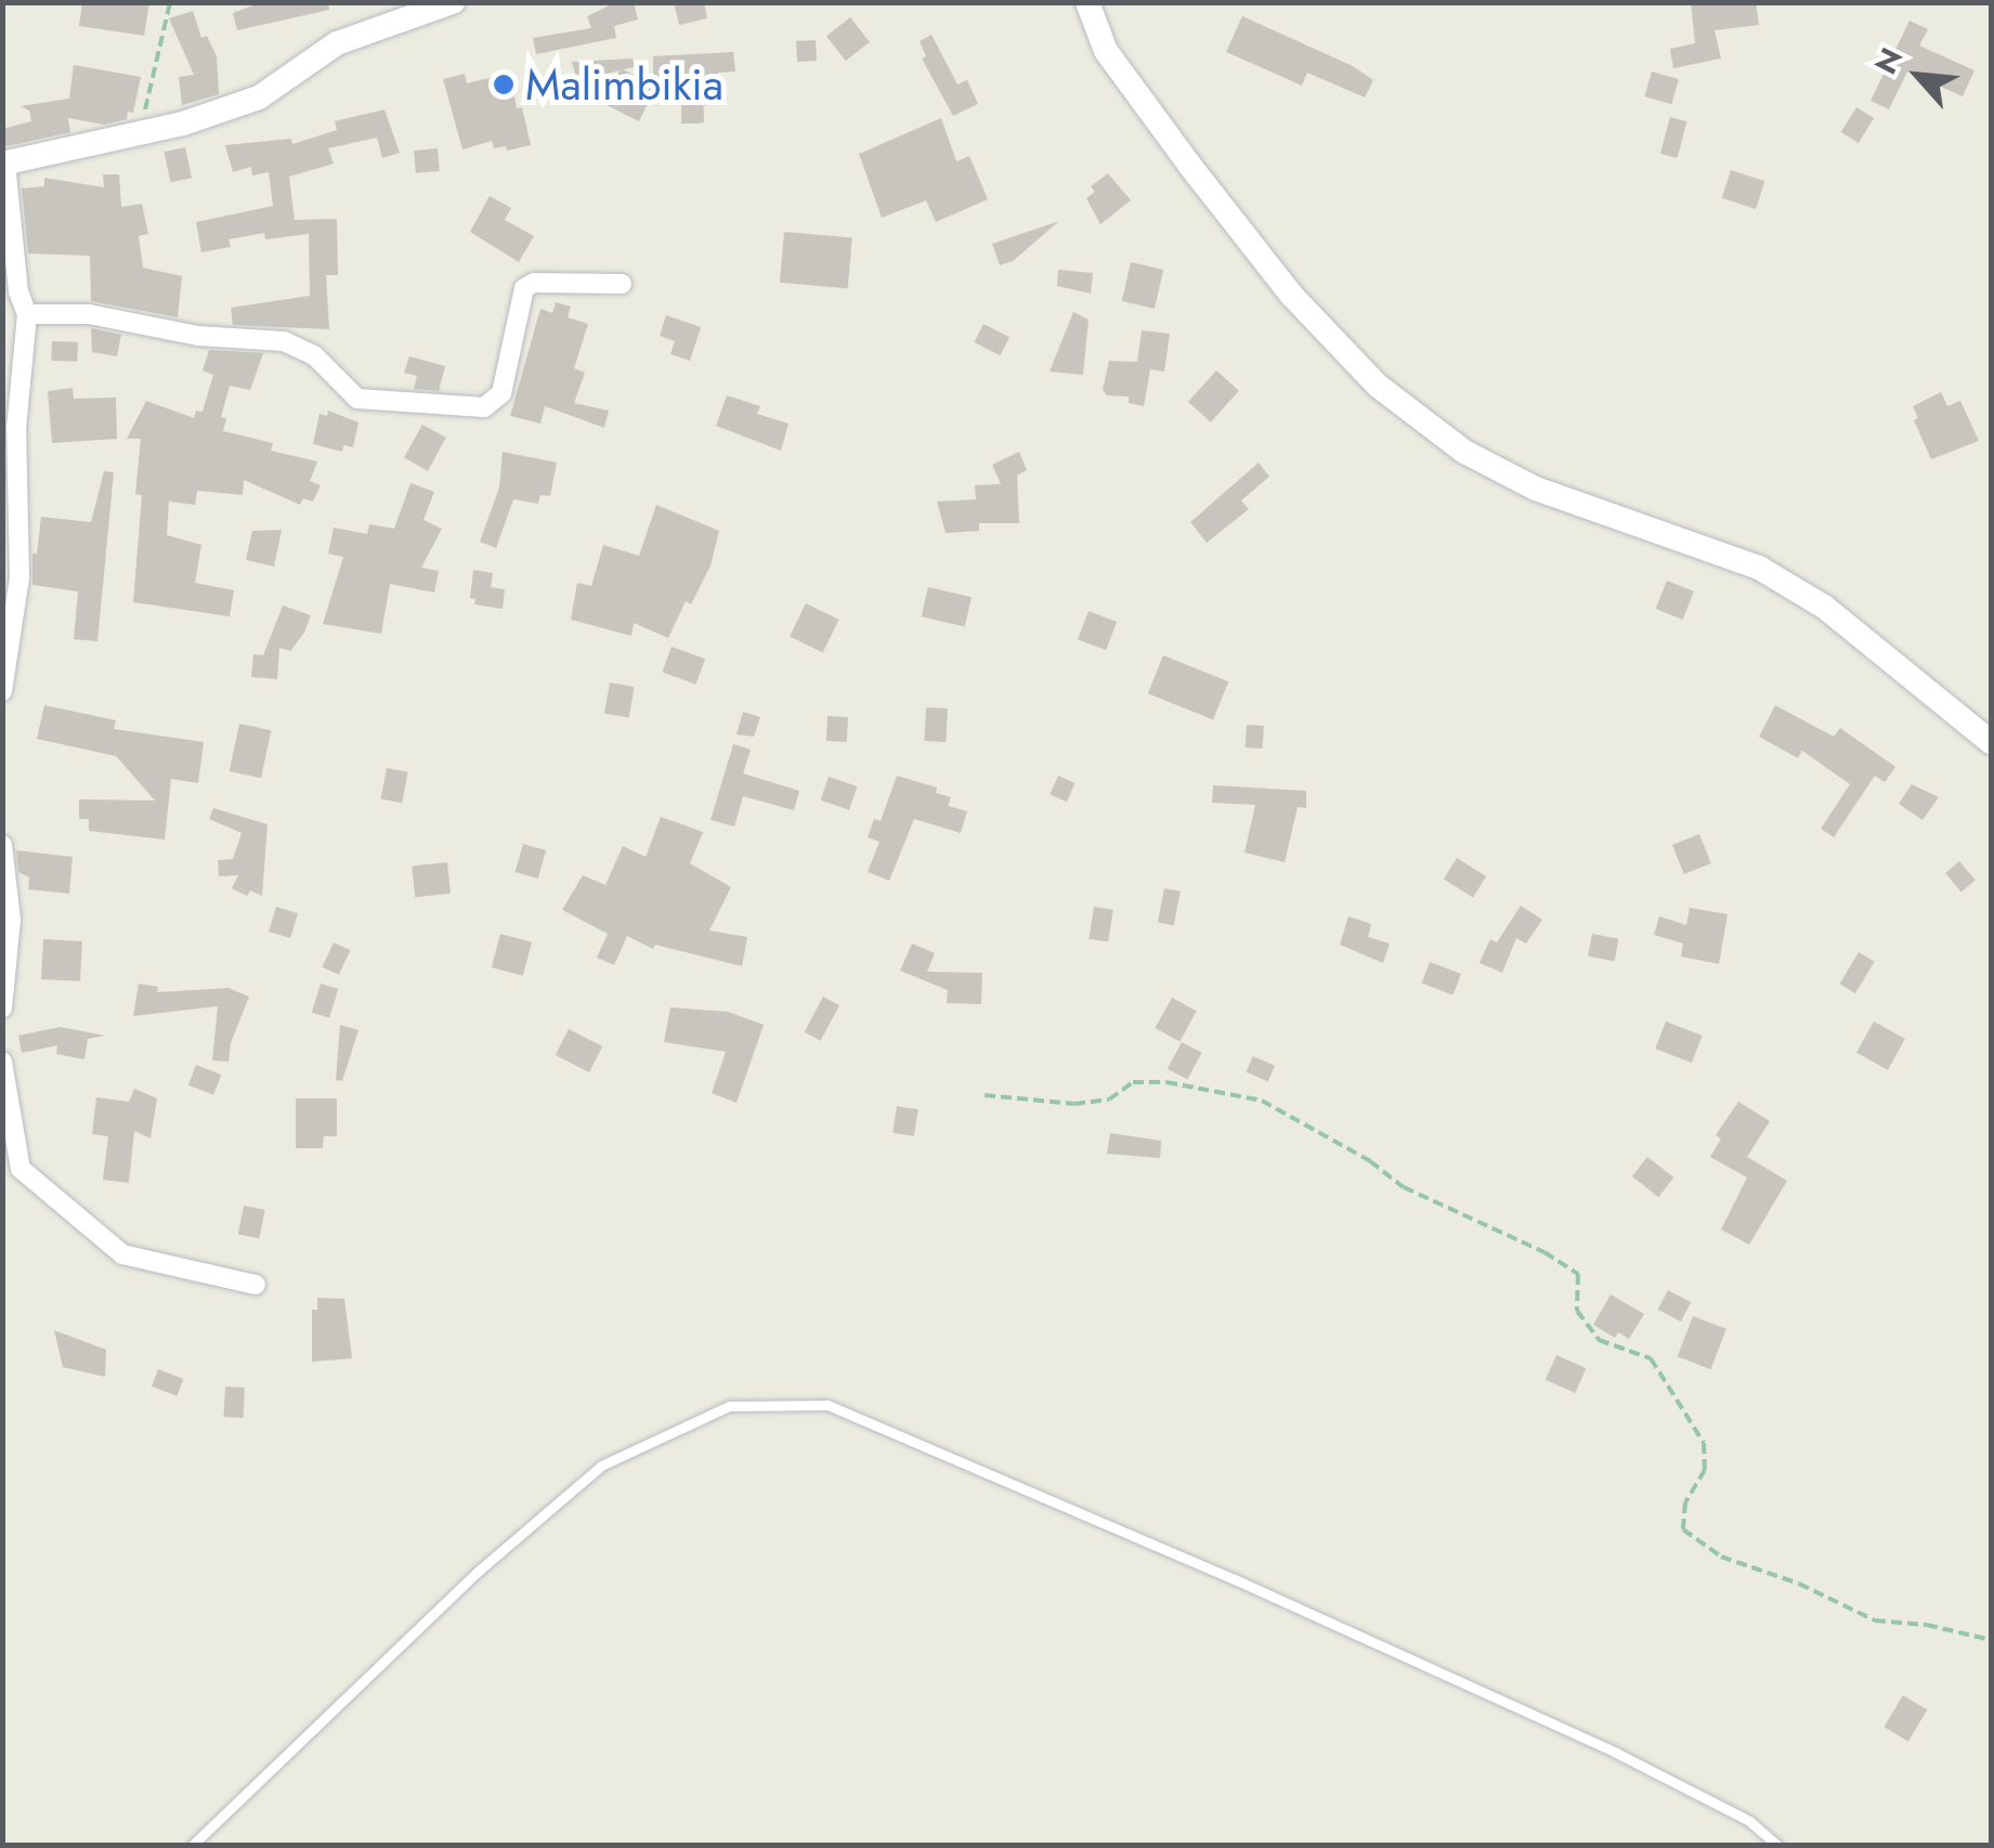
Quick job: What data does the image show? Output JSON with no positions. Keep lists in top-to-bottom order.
{
  "places": ["Malimbikia"],
  "north": "top left"
}
